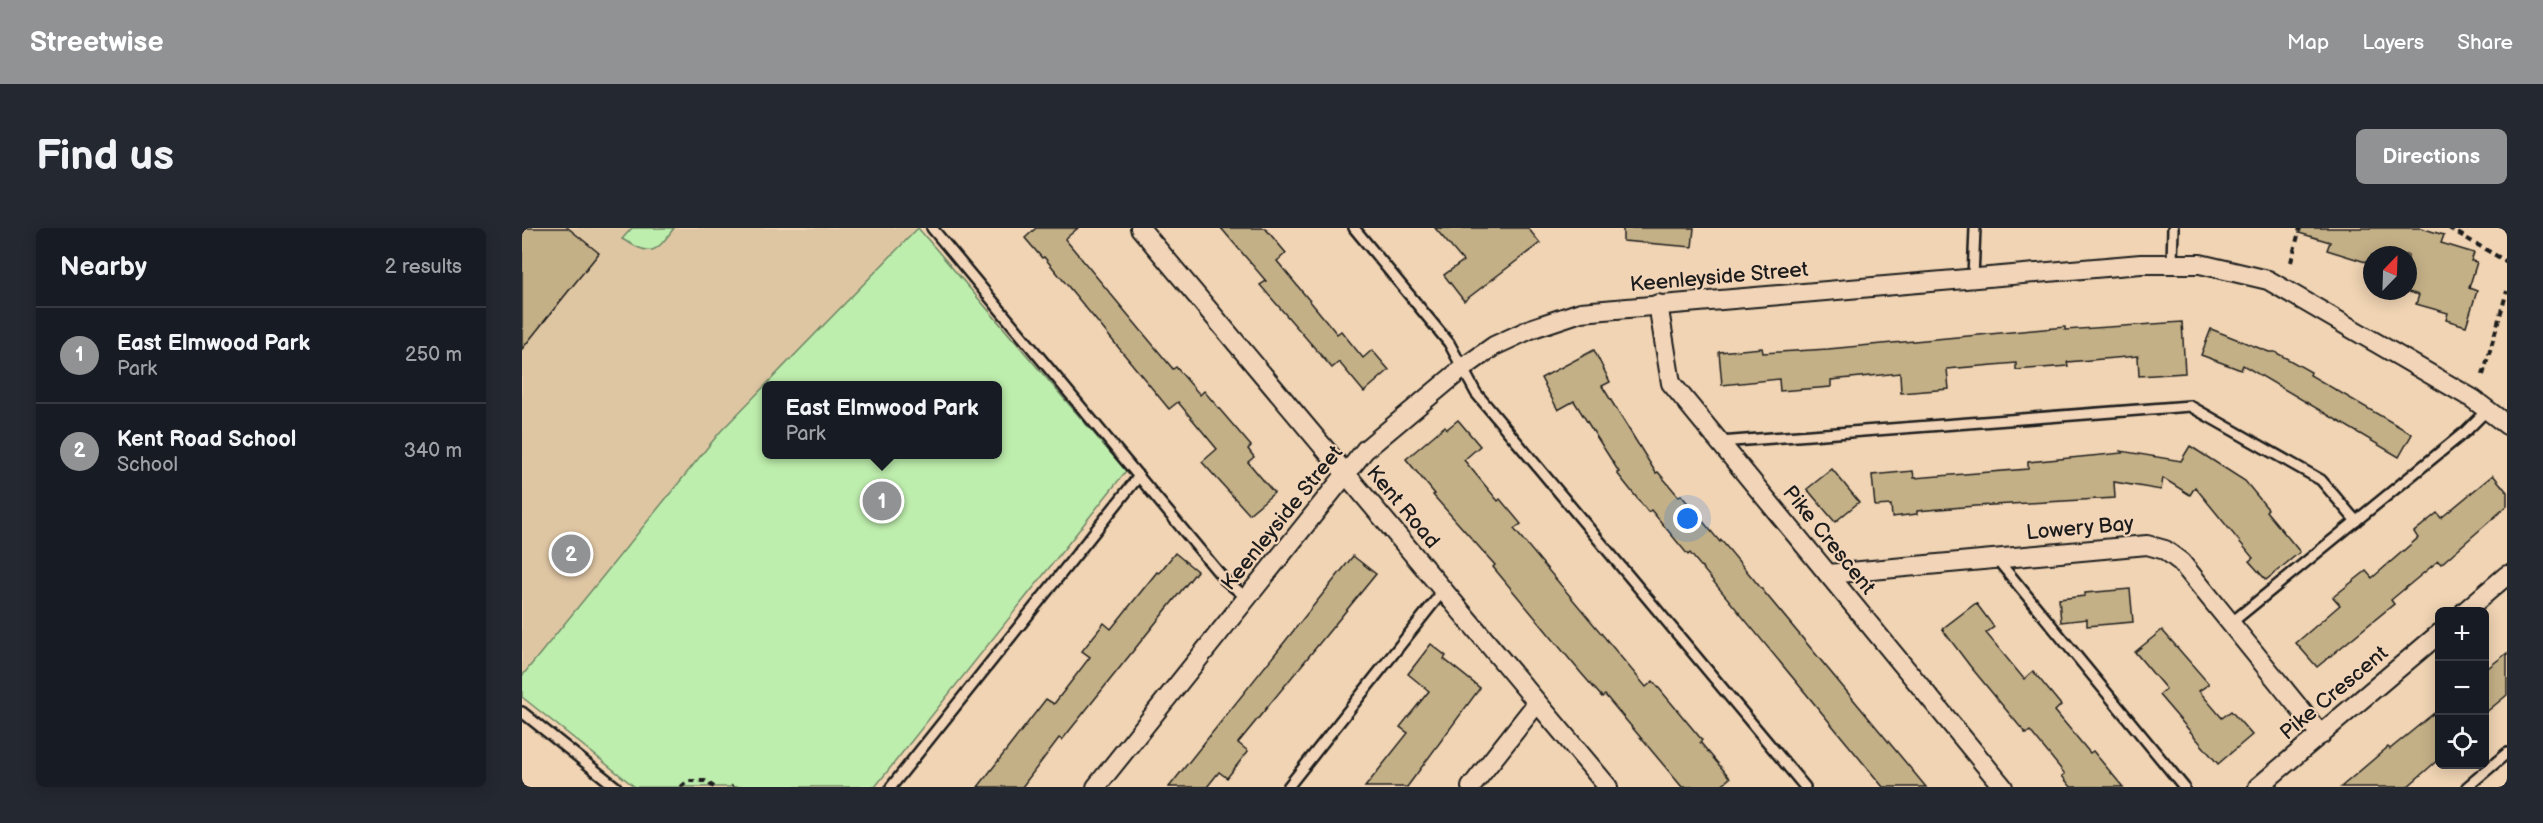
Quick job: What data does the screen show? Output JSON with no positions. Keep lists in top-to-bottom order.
{
  "streets": {
    "street": [
      "Keenleyside Street",
      "Kent Road",
      "Lowery Bay",
      "Pike Crescent"
    ]
  },
  "crossings": [
    ["Keenleyside Street", "Kent Road"],
    ["Keenleyside Street", "Pike Crescent"],
    ["Lowery Bay", "Pike Crescent"]
  ],
  "north": "top right",
  "page": {
    "header": "Streetwise",
    "nav": ["Map", "Layers", "Share"],
    "buttons": "Directions",
    "title": "Find us",
    "heading": ["Nearby", "2 results"],
    "list": [
      {
        "mark": "1",
        "name": "East Elmwood Park",
        "note": "Park",
        "value": "250 m"
      },
      {
        "mark": "2",
        "name": "Kent Road School",
        "note": "School",
        "value": "340 m"
      }
    ],
    "popup": ["East Elmwood Park", "Park"],
    "pins": ["1", "2"],
    "map_buttons": ["+", "−"]
  }
}
